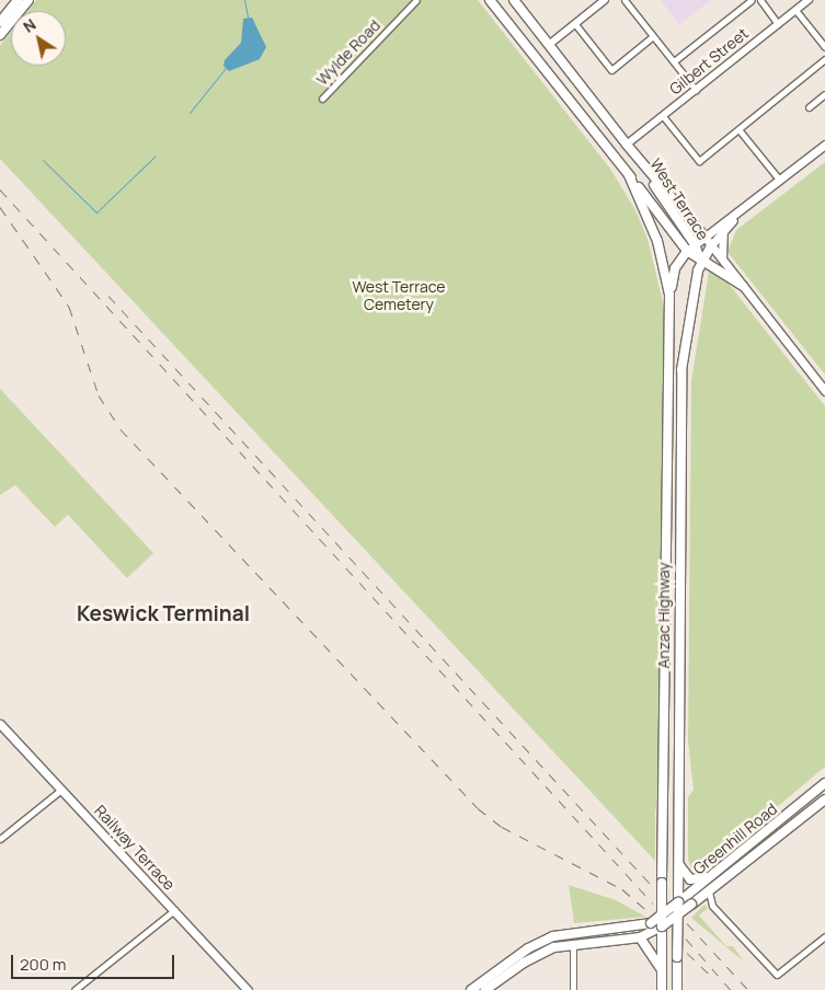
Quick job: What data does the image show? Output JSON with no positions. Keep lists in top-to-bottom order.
{
  "streets": {
    "main road": [
      "West Terrace",
      "Anzac Highway",
      "Greenhill Road",
      "Railway Terrace"
    ],
    "street": ["Wylde Road", "Gilbert Street"]
  },
  "crossings": [
    ["Gilbert Street", "West Terrace"],
    ["West Terrace", "Anzac Highway"],
    ["Anzac Highway", "Greenhill Road"]
  ],
  "districts": ["Keswick Terminal"],
  "parks": ["West Terrace Cemetery"],
  "scale_bar": "200 m",
  "north": "top left"
}
